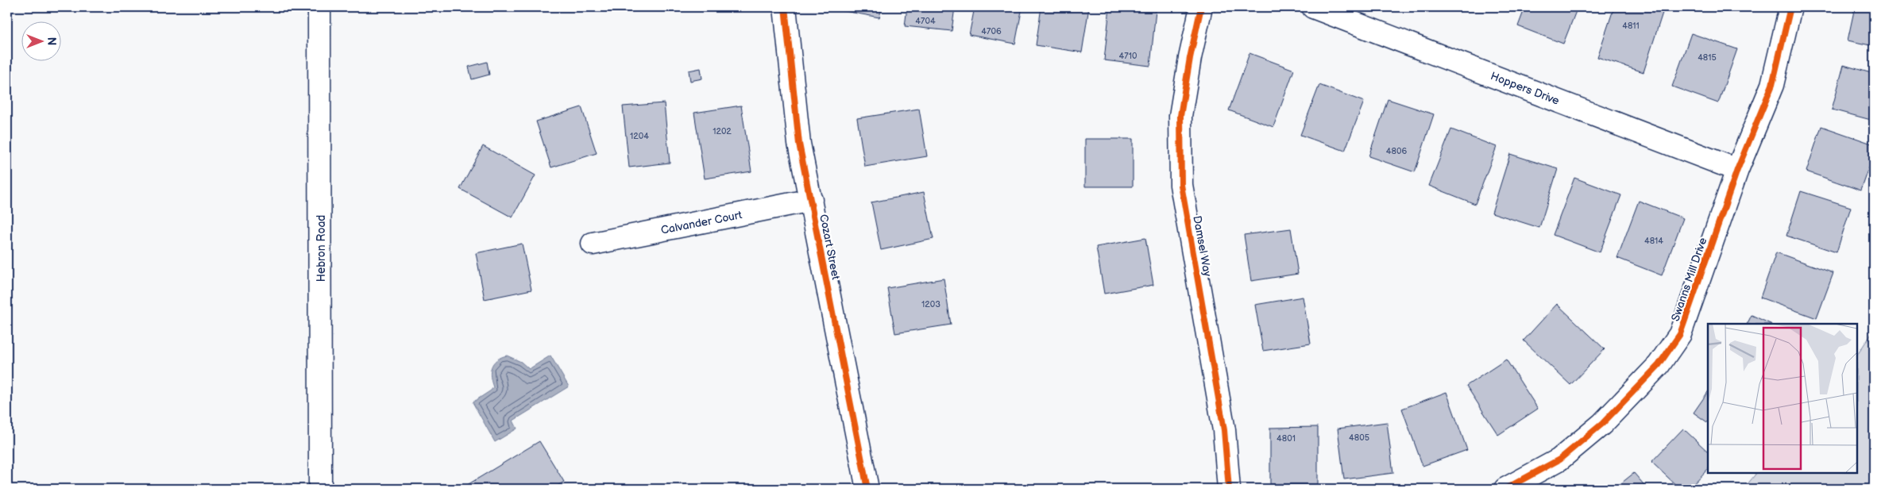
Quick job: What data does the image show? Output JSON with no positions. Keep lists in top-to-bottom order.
{
  "streets": {
    "street": [
      "Hoppers Drive",
      "Calvander Court",
      "Damsel Way",
      "Cozart Street",
      "Hebron Road",
      "Swanns Mill Drive"
    ]
  },
  "crossings": [
    ["Hoppers Drive", "Swanns Mill Drive"],
    ["Calvander Court", "Cozart Street"]
  ],
  "house_numbers": [
    "4704",
    "4811",
    "4706",
    "4710",
    "4815",
    "1202",
    "1204",
    "4806",
    "4814",
    "1203",
    "4805",
    "4801"
  ],
  "north": "right"
}
